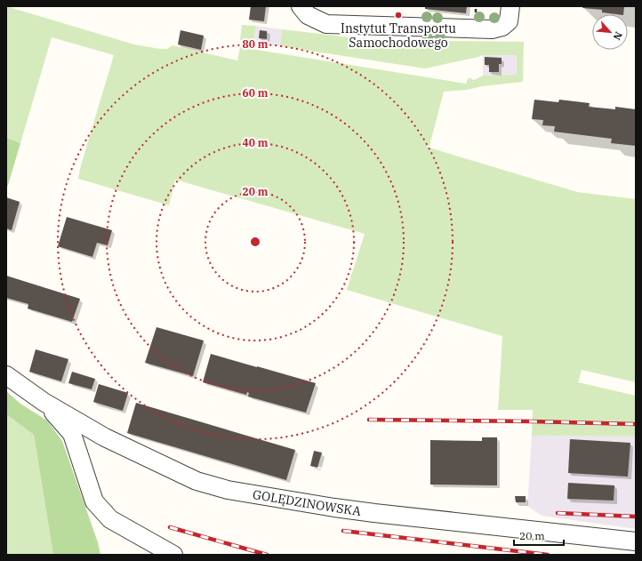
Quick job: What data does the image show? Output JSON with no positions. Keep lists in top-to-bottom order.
{
  "streets": {
    "lane": ["GOLĘDZINOWSKA"]
  },
  "places": ["Instytut Transportu Samochodowego"],
  "scale_bar": "20 m",
  "north": "bottom right",
  "rings": [
    "80 m",
    "60 m",
    "40 m",
    "20 m"
  ]
}
